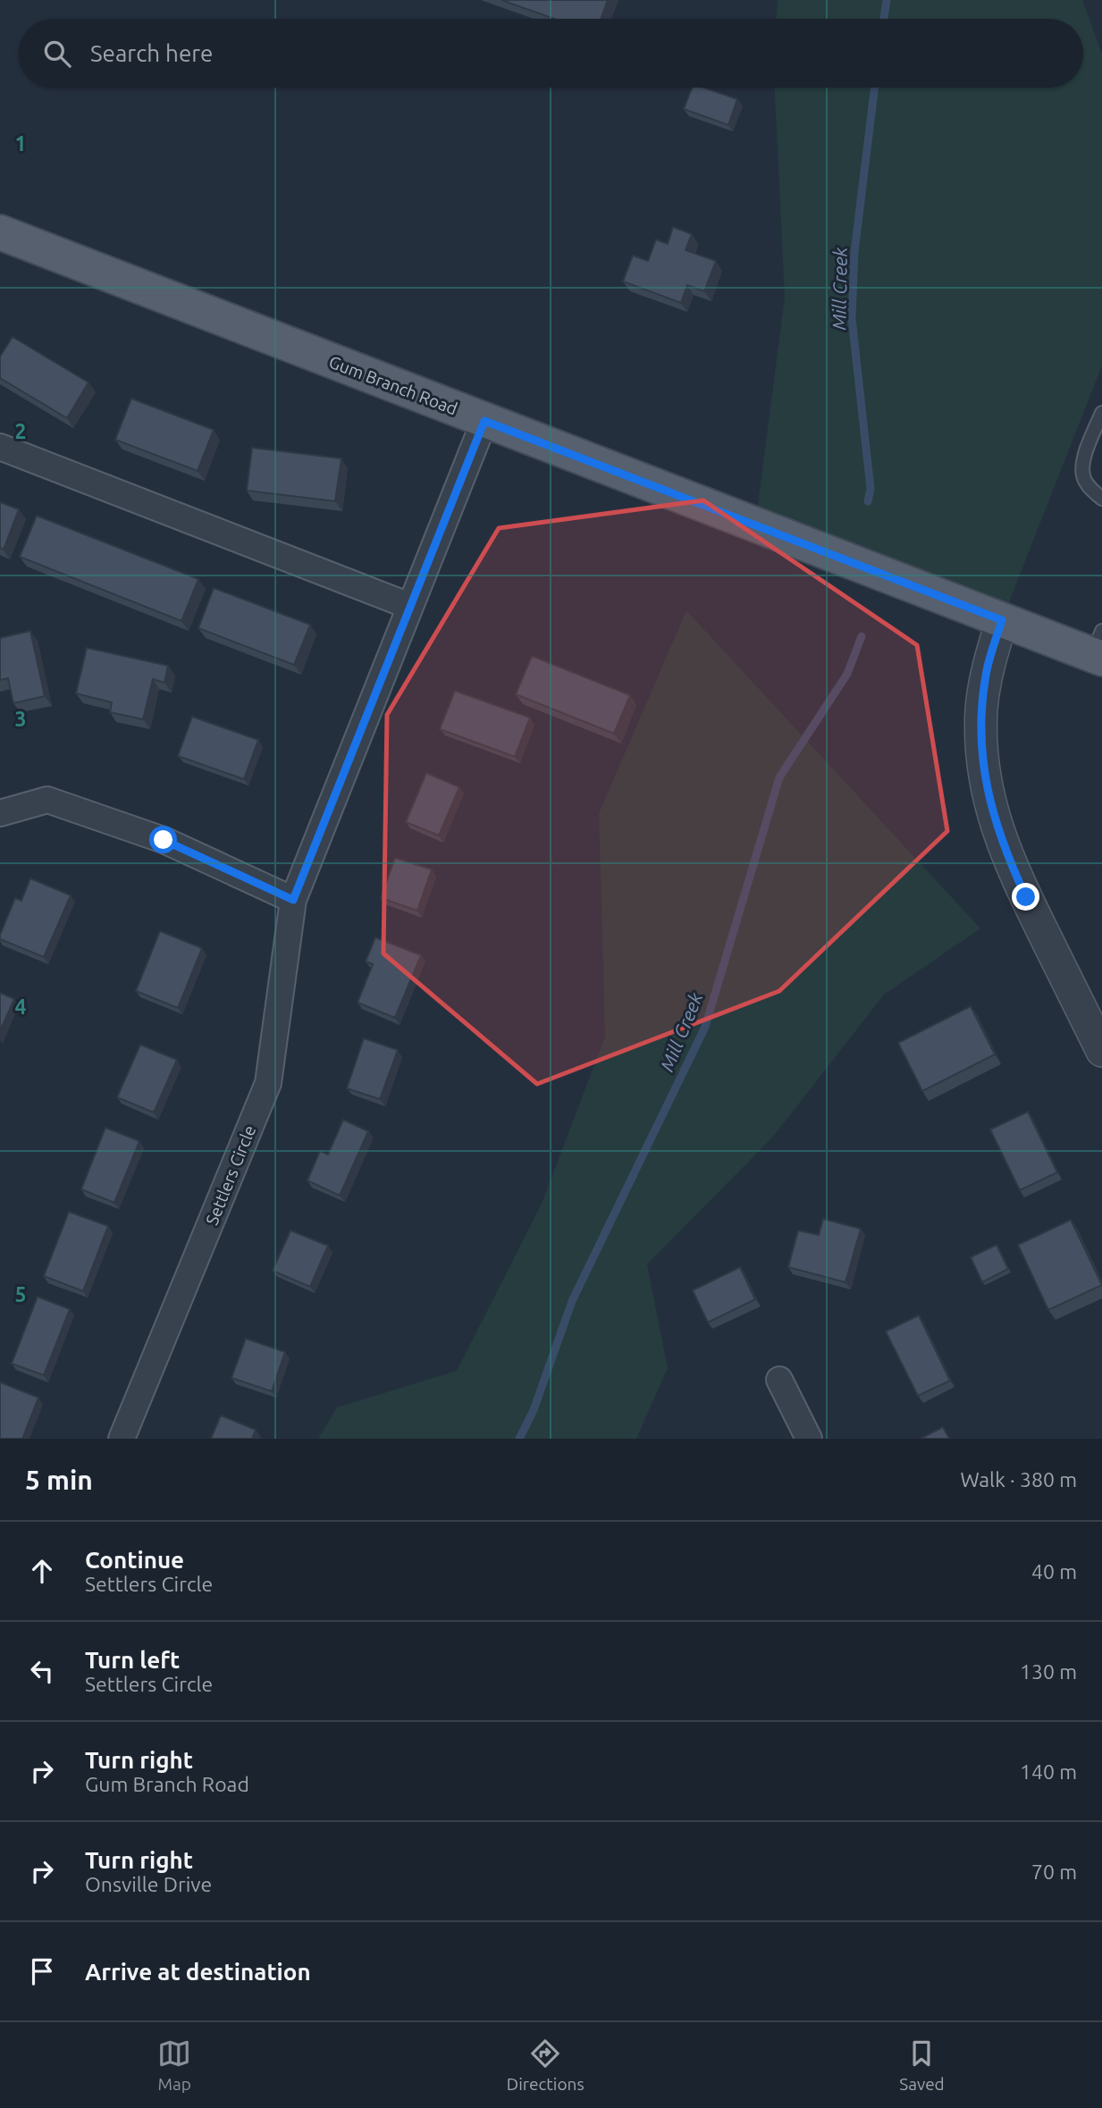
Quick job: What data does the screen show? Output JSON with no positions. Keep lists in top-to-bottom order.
{
  "streets": {
    "main road": ["Gum Branch Road"],
    "street": ["Settlers Circle"]
  },
  "crossings": [
    ["Gum Branch Road", "Settlers Circle"]
  ],
  "water": ["Mill Creek"],
  "page": {
    "search": "Search here",
    "heading": ["5 min", "Walk · 380 m"],
    "list": [
      ["Continue", "Settlers Circle", "40 m"],
      ["Turn left", "Settlers Circle", "130 m"],
      ["Turn right", "Gum Branch Road", "140 m"],
      ["Turn right", "Onsville Drive", "70 m"],
      "Arrive at destination"
    ],
    "nav": ["Map", "Directions", "Saved"]
  },
  "grid": {
    "rows": [
      "1",
      "2",
      "3",
      "4",
      "5"
    ]
  }
}
